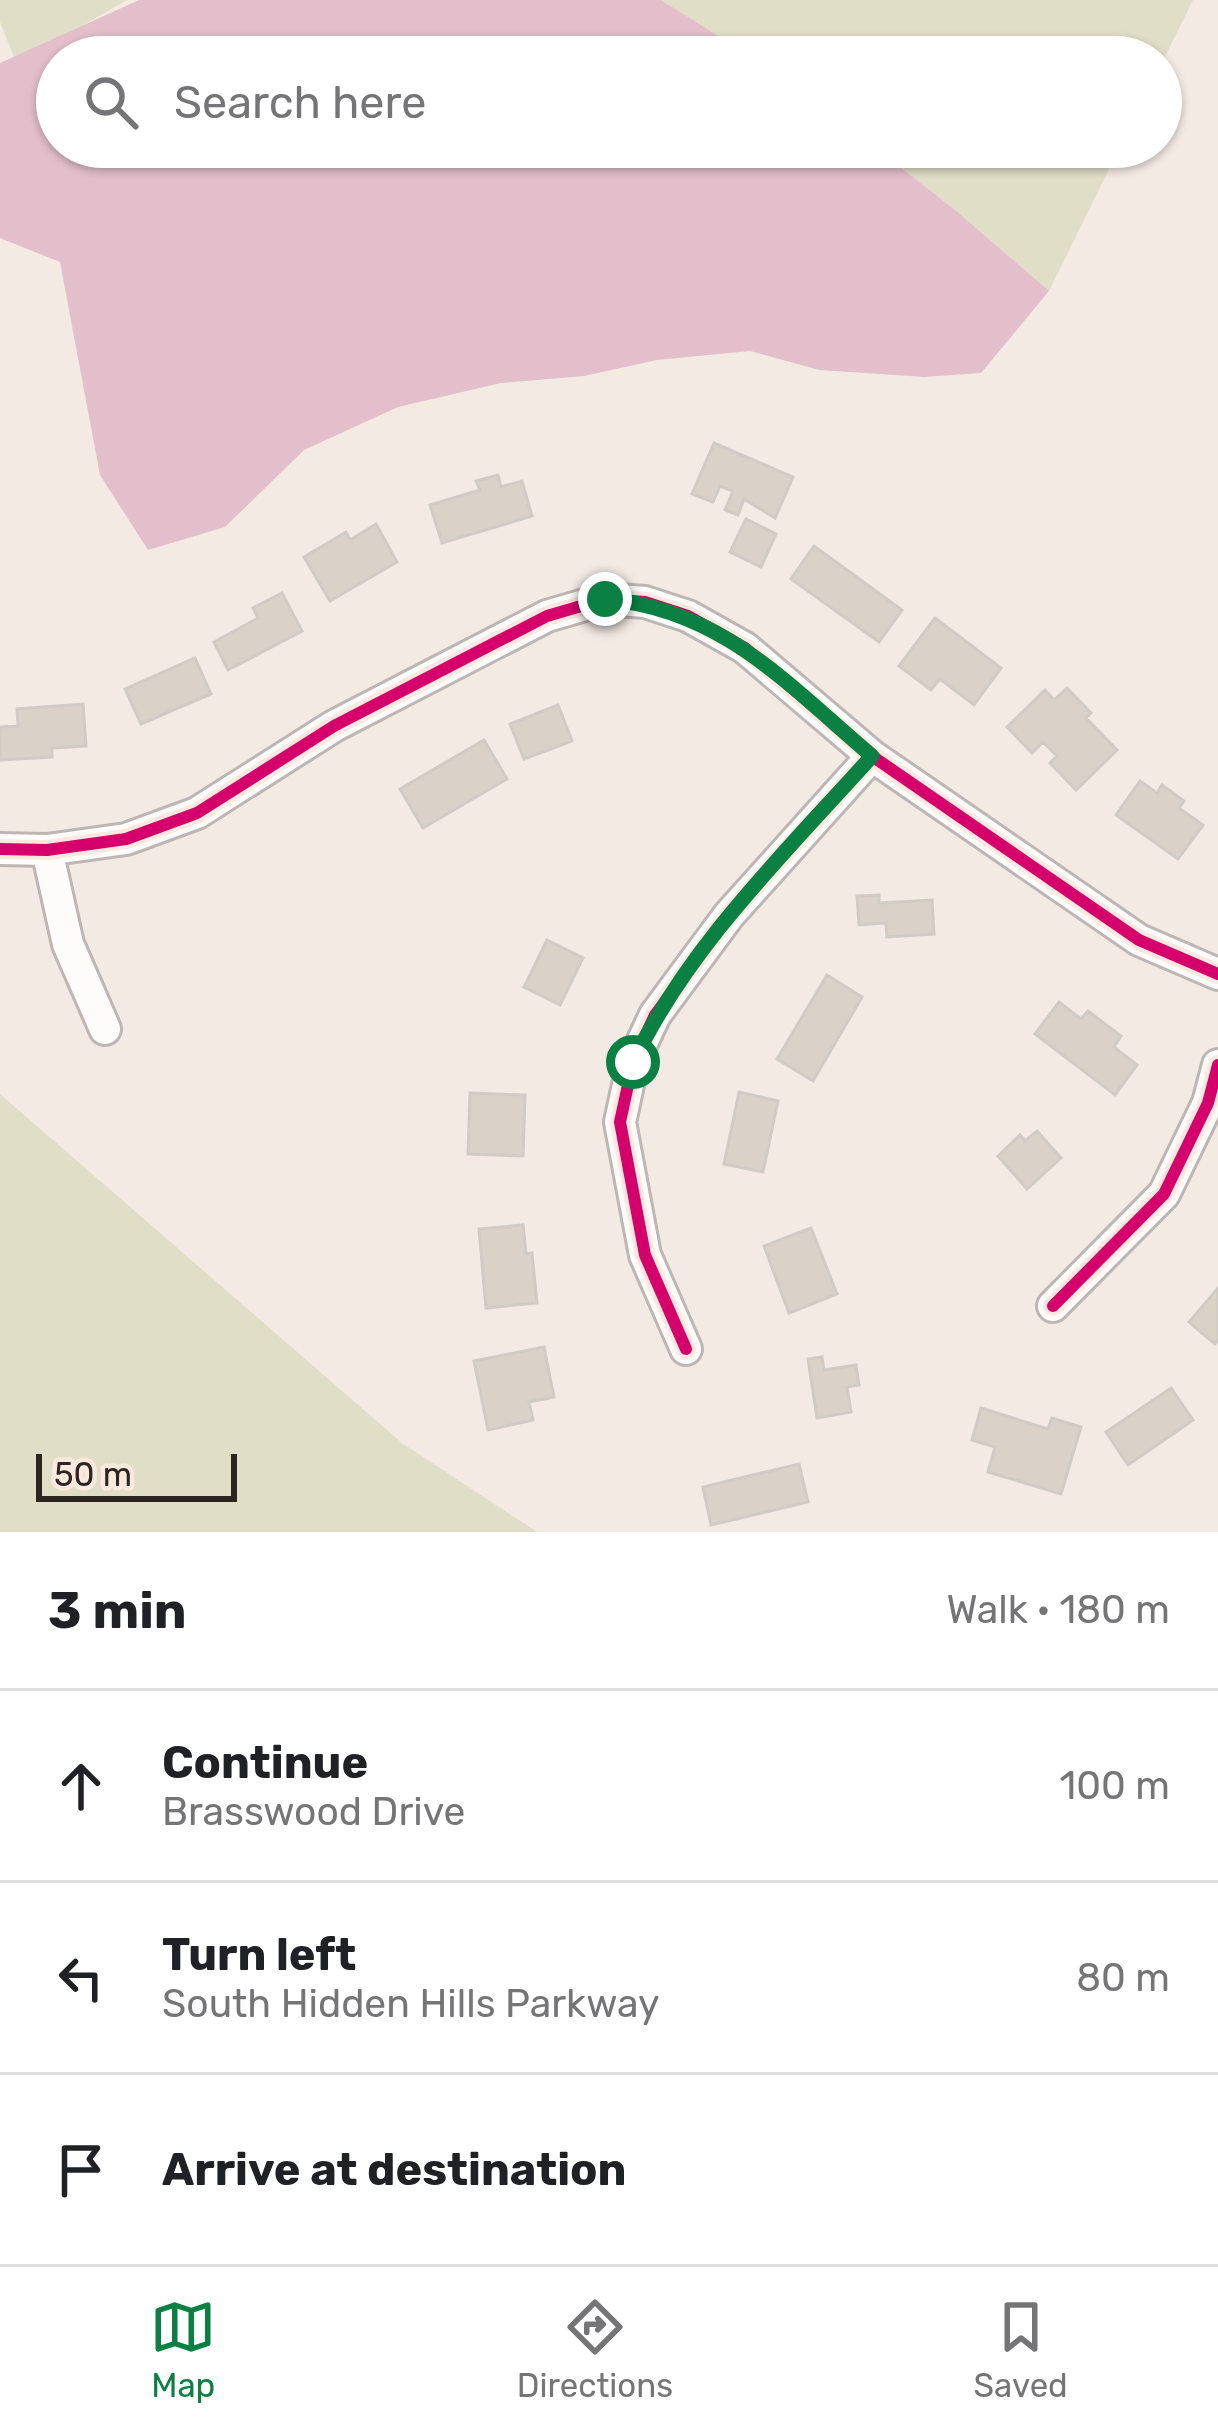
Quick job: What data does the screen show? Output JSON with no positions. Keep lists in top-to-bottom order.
{
  "scale_bar": "50 m",
  "page": {
    "search": "Search here",
    "scale": "50 m",
    "heading": ["3 min", "Walk · 180 m"],
    "list": [
      ["Continue", "Brasswood Drive", "100 m"],
      ["Turn left", "South Hidden Hills Parkway", "80 m"],
      "Arrive at destination"
    ],
    "nav": ["Map", "Directions", "Saved"]
  }
}
